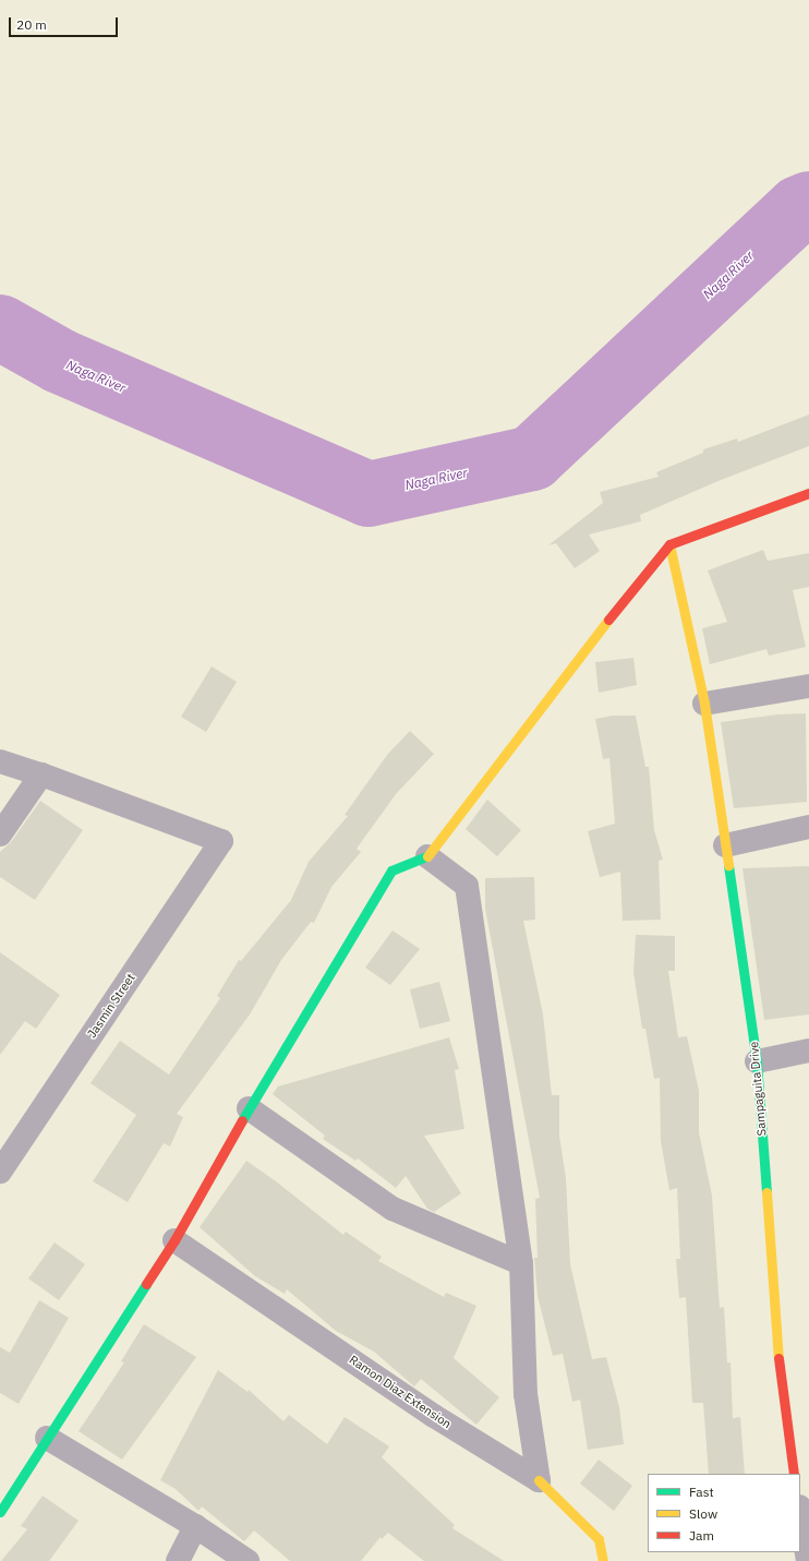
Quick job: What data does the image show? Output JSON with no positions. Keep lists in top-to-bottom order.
{
  "streets": {
    "street": ["Jasmin Street", "Sampaguita Drive", "Ramon Diaz Extension"]
  },
  "water": ["Naga River"],
  "legend": ["Fast", "Slow", "Jam"],
  "scale_bar": "20 m"
}
